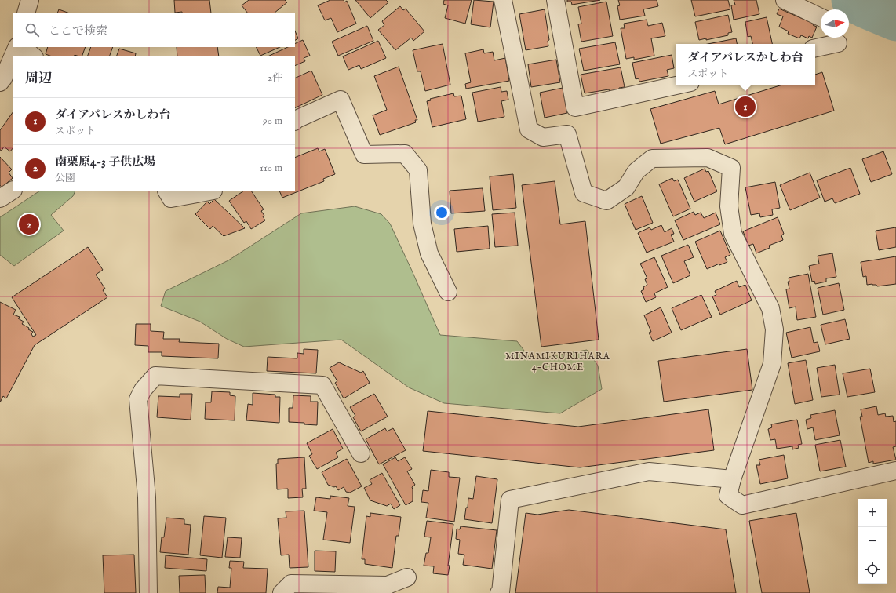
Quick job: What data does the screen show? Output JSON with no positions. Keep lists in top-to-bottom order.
{
  "districts": ["MINAMIKURIHARA 4-CHOME"],
  "north": "right",
  "page": {
    "search": "ここで検索",
    "popup": ["ダイアパレスかしわ台", "スポット"],
    "heading": ["周辺", "2件"],
    "pins": ["1", "2"],
    "list": [
      {
        "mark": "1",
        "name": "ダイアパレスかしわ台",
        "note": "スポット",
        "value": "90 m"
      },
      {
        "mark": "2",
        "name": "南栗原4-3 子供広場",
        "note": "公園",
        "value": "110 m"
      }
    ],
    "map_buttons": ["+", "−"]
  }
}
